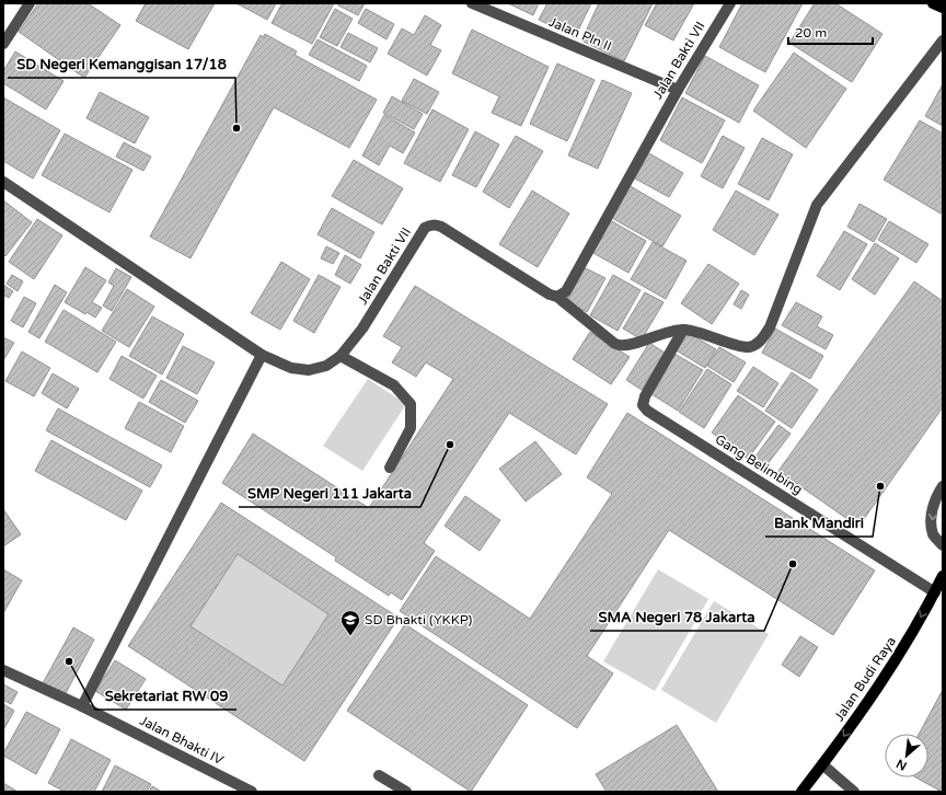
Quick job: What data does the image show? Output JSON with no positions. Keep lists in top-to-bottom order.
{
  "streets": {
    "main road": ["Jalan Budi Raya"],
    "street": [
      "Jalan Pln II",
      "Jalan Bakti VII",
      "Gang Belimbing",
      "Jalan Bhakti IV"
    ]
  },
  "crossings": [
    ["Jalan Pln II", "Jalan Bakti VII"],
    ["Gang Belimbing", "Jalan Budi Raya"]
  ],
  "one_way": ["Jalan Budi Raya"],
  "places": {
    "other": [
      "SD Negeri Kemanggisan 17/18",
      "SMP Negeri 111 Jakarta",
      "Bank Mandiri",
      "SMA Negeri 78 Jakarta",
      "Sekretariat RW 09"
    ],
    "school or university": ["SD Bhakti (YKKP)"]
  },
  "scale_bar": "20 m",
  "north": "bottom left"
}
